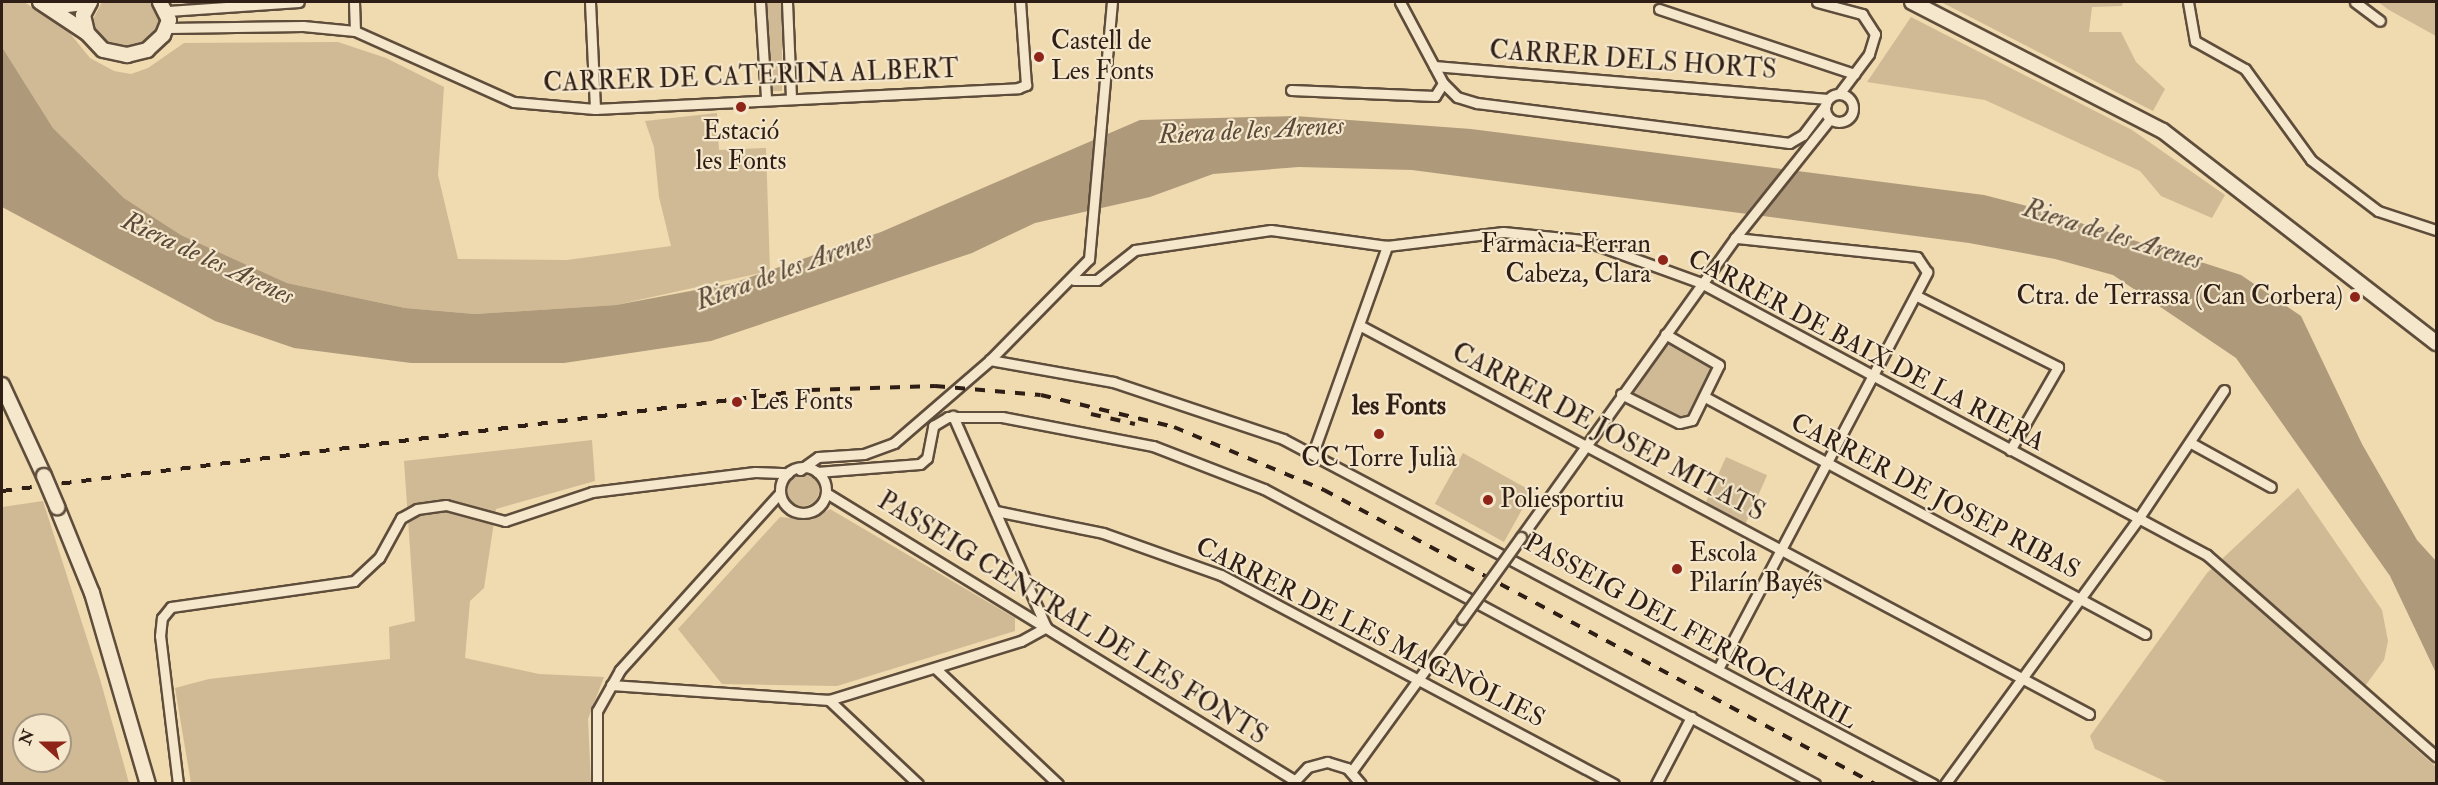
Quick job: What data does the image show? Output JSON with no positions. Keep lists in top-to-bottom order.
{
  "streets": {
    "street": [
      "CARRER DELS HORTS",
      "CARRER DE CATERINA ALBERT",
      "CARRER DE BAIX DE LA RIERA",
      "CARRER DE JOSEP MITATS",
      "CARRER DE JOSEP RIBAS",
      "PASSEIG CENTRAL DE LES FONTS",
      "PASSEIG DEL FERROCARRIL",
      "CARRER DE LES MAGNÒLIES"
    ]
  },
  "districts": ["les Fonts"],
  "water": ["Riera de les Arenes"],
  "places": [
    "Castell de Les Fonts",
    "Estació les Fonts",
    "Farmàcia Ferran Cabeza, Clara",
    "Ctra. de Terrassa (Can Corbera)",
    "Les Fonts",
    "CC Torre Julià",
    "Poliesportiu",
    "Escola Pilarín Bayés"
  ],
  "north": "left"
}
